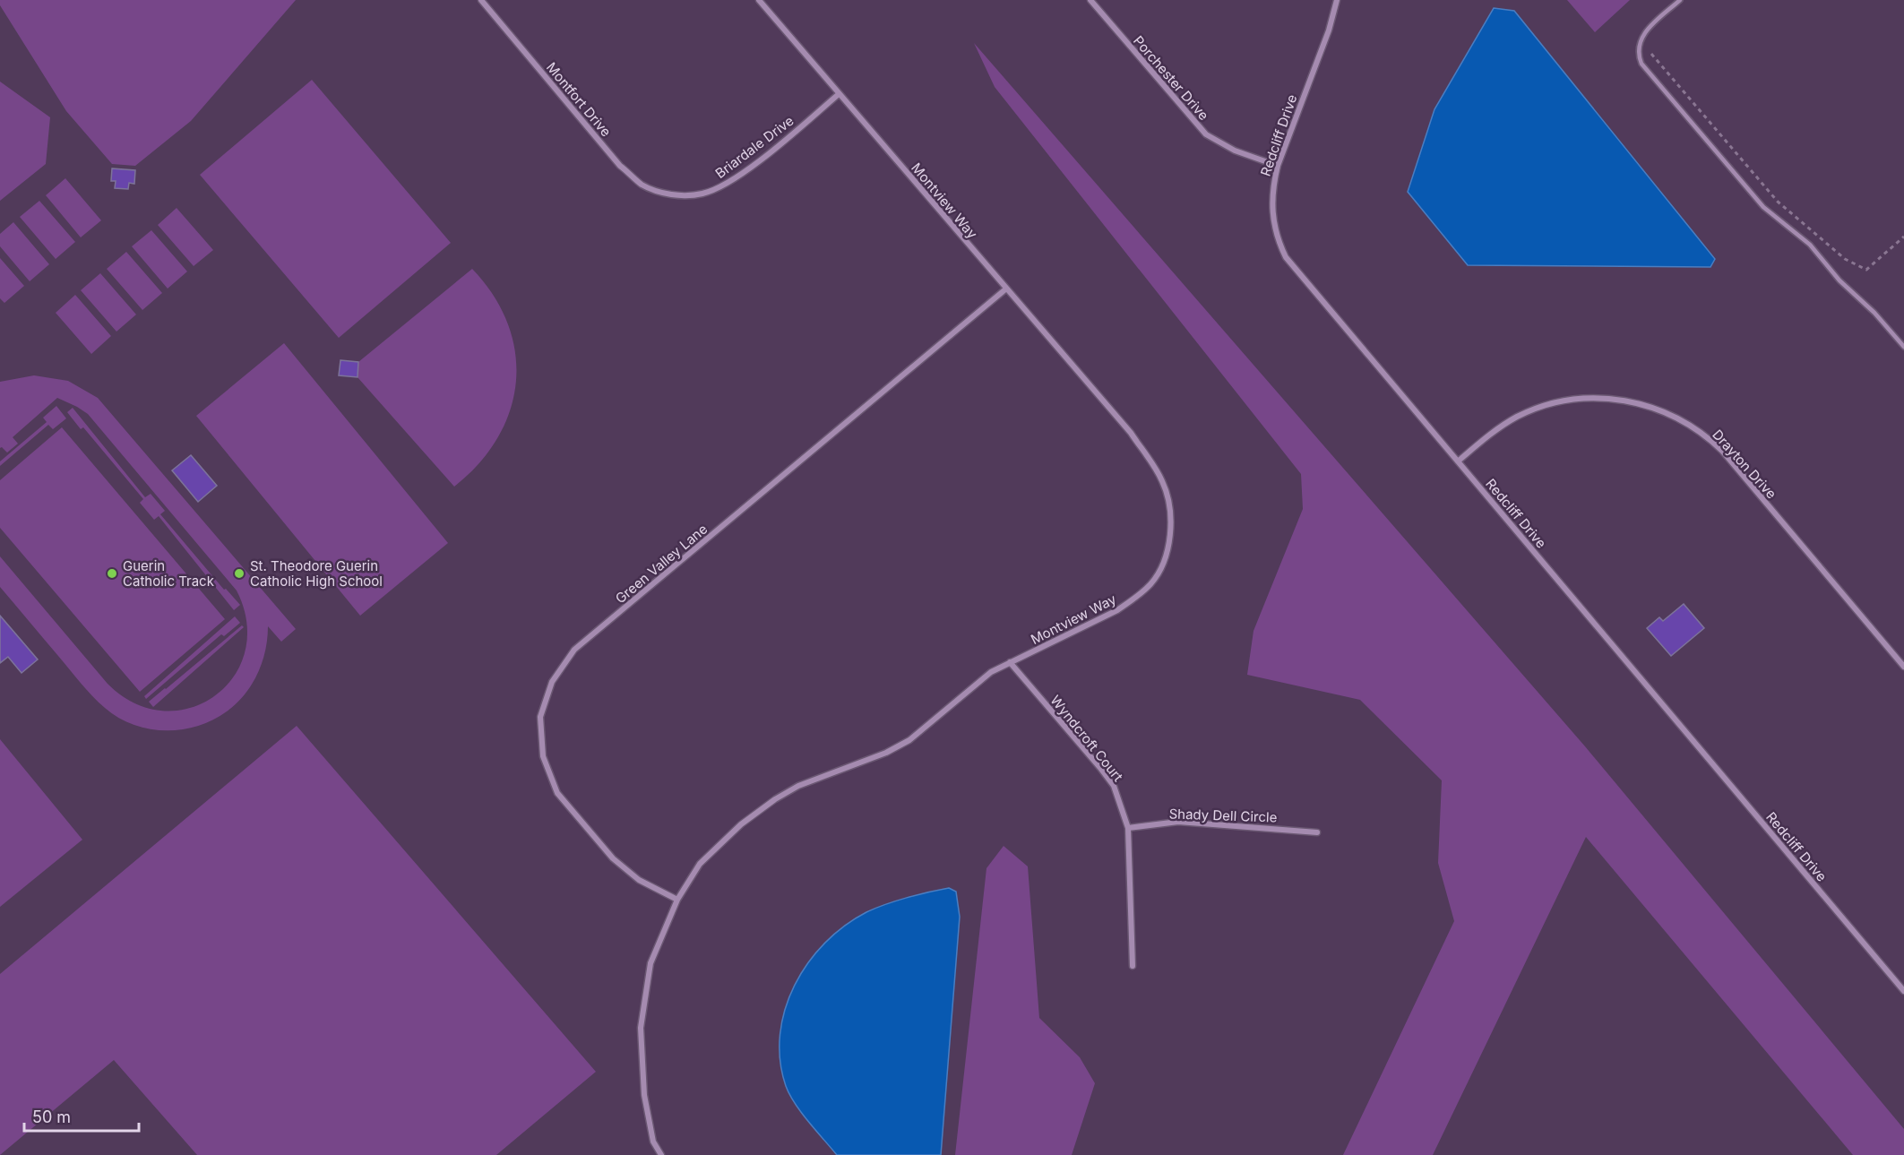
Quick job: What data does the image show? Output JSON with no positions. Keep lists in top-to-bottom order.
{
  "streets": {
    "street": [
      "Porchester Drive",
      "Montfort Drive",
      "Redcliff Drive",
      "Briardale Drive",
      "Montview Way",
      "Drayton Drive",
      "Green Valley Lane",
      "Wyndcroft Court",
      "Shady Dell Circle"
    ]
  },
  "crossings": [
    ["Porchester Drive", "Redcliff Drive"],
    ["Montfort Drive", "Briardale Drive"],
    ["Redcliff Drive", "Drayton Drive"],
    ["Briardale Drive", "Montview Way"],
    ["Montview Way", "Green Valley Lane"],
    ["Montview Way", "Wyndcroft Court"],
    ["Wyndcroft Court", "Shady Dell Circle"]
  ],
  "places": ["Guerin Catholic Track", "St. Theodore Guerin Catholic High School"],
  "scale_bar": "50 m"
}
